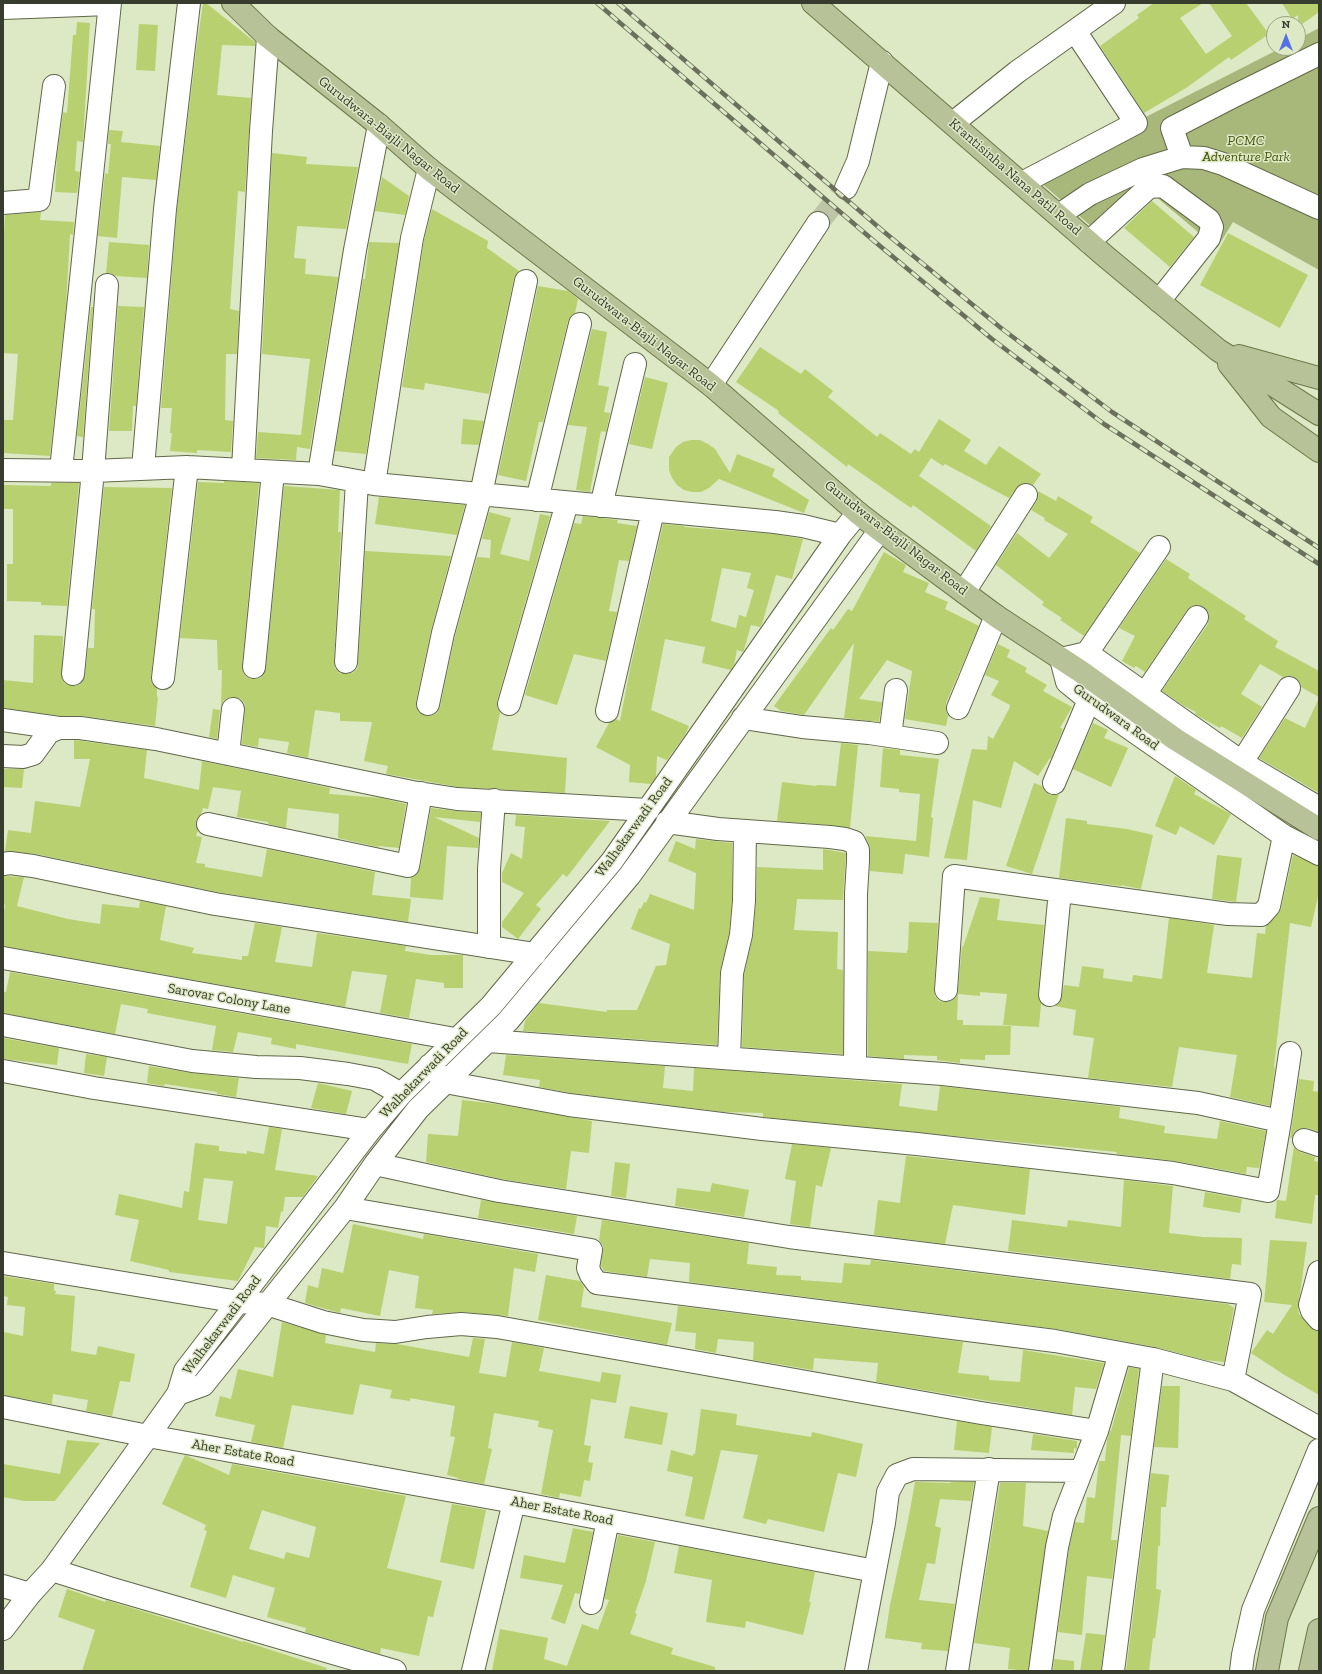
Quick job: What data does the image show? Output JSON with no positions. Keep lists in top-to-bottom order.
{
  "streets": {
    "main road": ["Gurudwara-Biajli Nagar Road", "Krantisinha Nana Patil Road"],
    "street": [
      "Gurudwara Road",
      "Walhekarwadi Road",
      "Sarovar Colony Lane",
      "Aher Estate Road"
    ]
  },
  "crossings": [
    ["Gurudwara-Biajli Nagar Road", "Gurudwara Road"],
    ["Gurudwara-Biajli Nagar Road", "Walhekarwadi Road"],
    ["Walhekarwadi Road", "Sarovar Colony Lane"]
  ],
  "parks": ["PCMC Adventure Park"],
  "north": "top"
}
